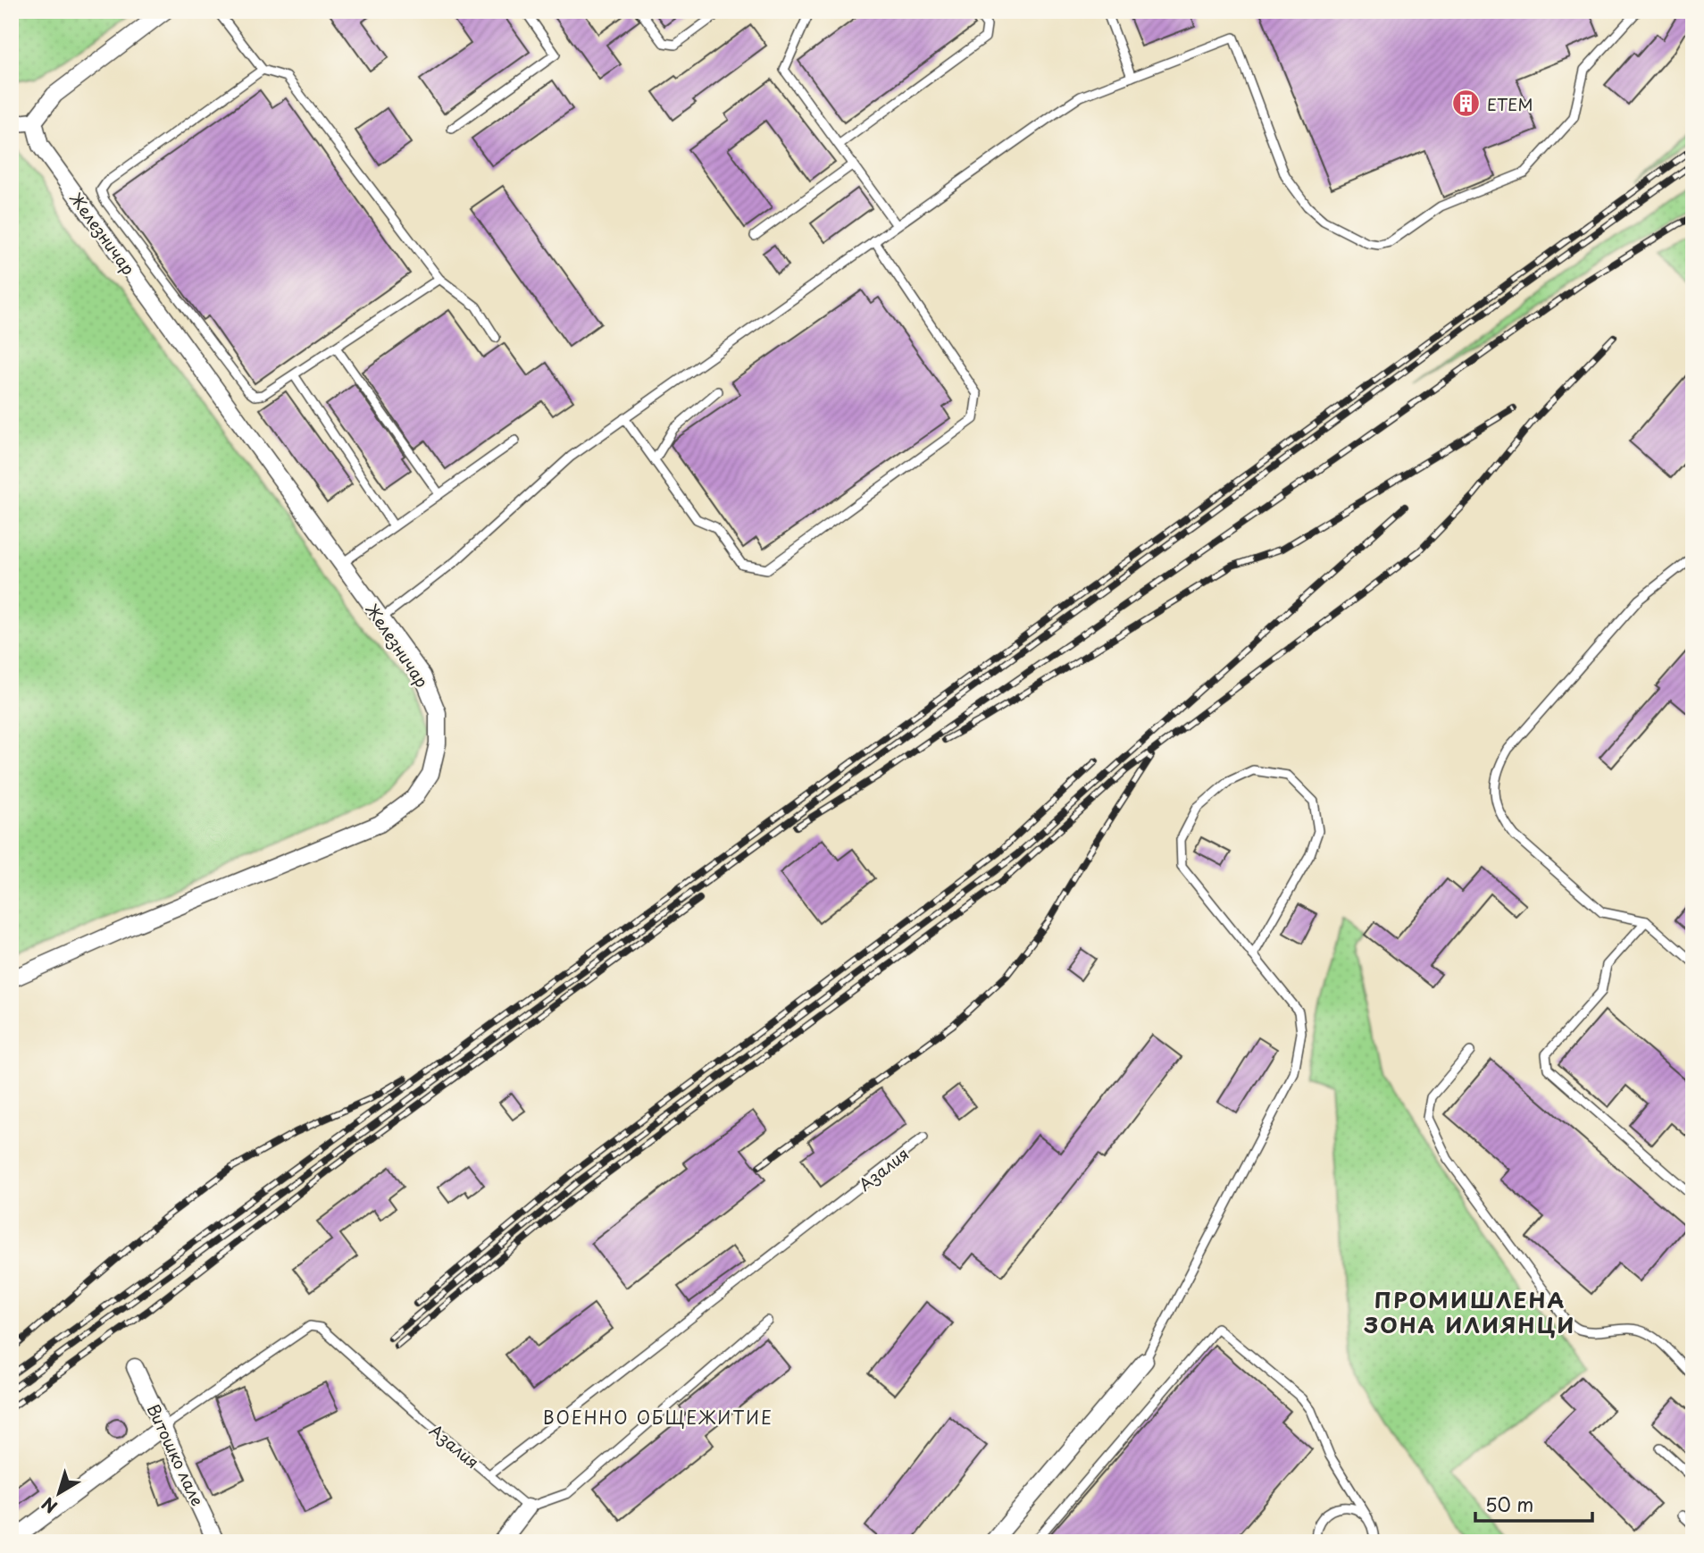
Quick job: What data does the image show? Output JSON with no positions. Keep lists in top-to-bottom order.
{
  "streets": {
    "street": ["Железничар", "Азалия", "Витошко лале"]
  },
  "crossings": [
    ["Азалия", "Витошко лале"]
  ],
  "districts": ["ПРОМИШЛЕНА ЗОНА ИЛИЯНЦИ", "ВОЕННО ОБЩЕЖИТИЕ"],
  "places": {
    "building": ["ЕТЕМ"]
  },
  "scale_bar": "50 m",
  "north": "bottom left"
}
